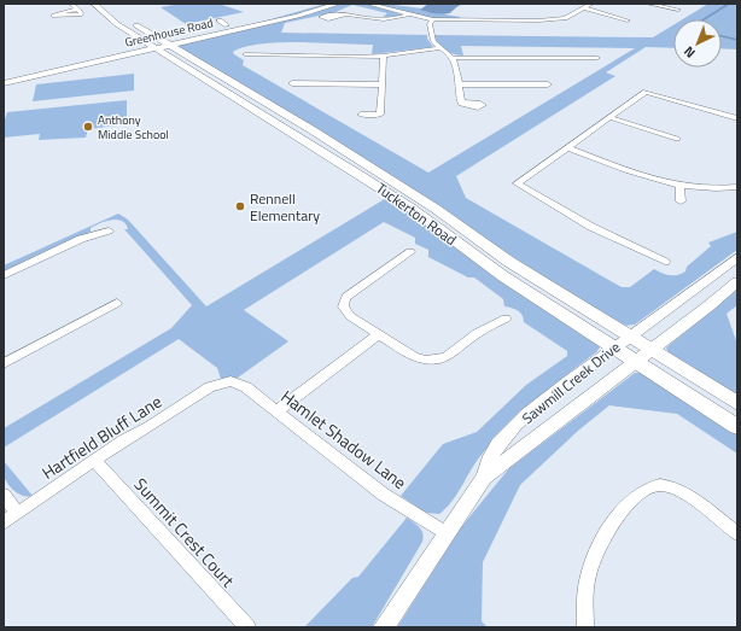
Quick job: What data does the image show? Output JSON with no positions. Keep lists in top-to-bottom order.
{
  "streets": {
    "main road": ["Greenhouse Road", "Tuckerton Road"],
    "street": [
      "Sawmill Creek Drive",
      "Hartfield Bluff Lane",
      "Hamlet Shadow Lane",
      "Summit Crest Court"
    ]
  },
  "crossings": [
    ["Greenhouse Road", "Tuckerton Road"],
    ["Tuckerton Road", "Sawmill Creek Drive"],
    ["Sawmill Creek Drive", "Hamlet Shadow Lane"],
    ["Hartfield Bluff Lane", "Hamlet Shadow Lane"],
    ["Hartfield Bluff Lane", "Summit Crest Court"]
  ],
  "places": ["Anthony Middle School", "Rennell Elementary"],
  "north": "bottom left"
}
